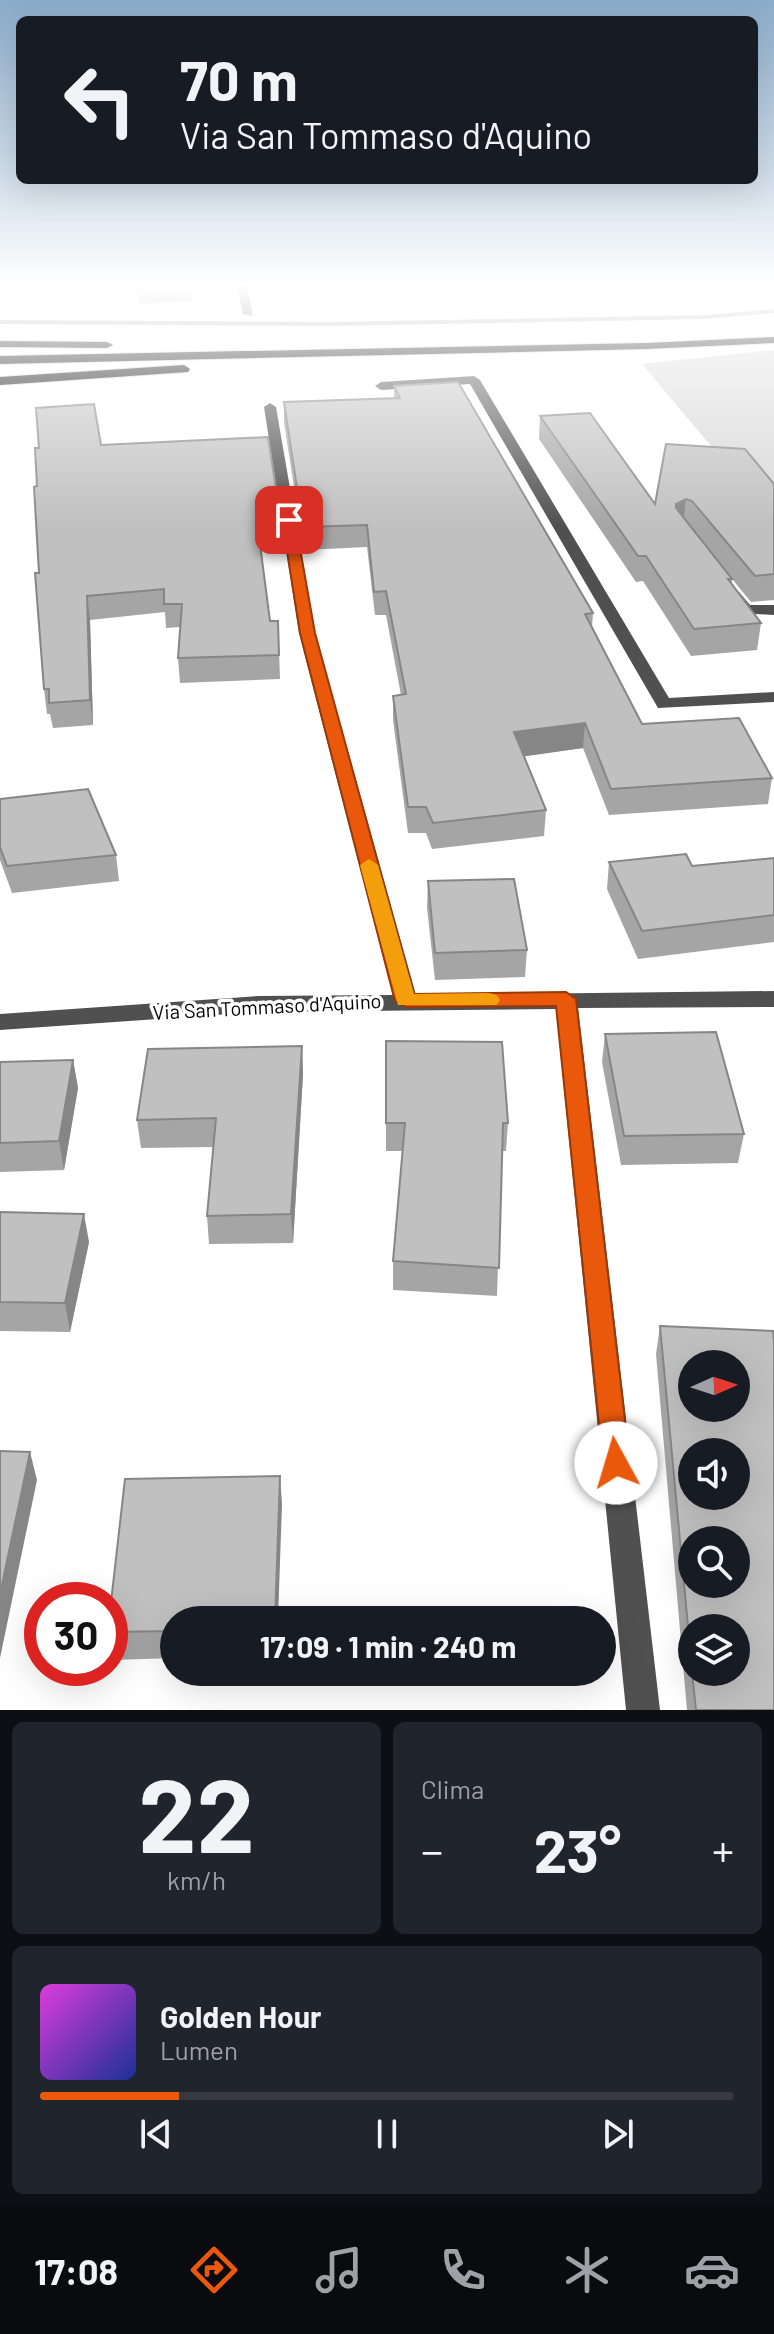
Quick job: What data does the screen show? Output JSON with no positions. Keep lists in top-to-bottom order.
{
  "streets": {
    "street": ["Via San Tommaso d'Aquino"]
  },
  "north": "right",
  "page": {
    "turn": ["70 m", "Via San Tommaso d'Aquino"],
    "limit": "30",
    "trip": "17:09 · 1 min · 240 m",
    "tile": [
      ["22", "km/h"],
      "Clima"
    ],
    "heat": ["−", "23°", "+"],
    "song": ["Golden Hour", "Lumen"],
    "tabs": "17:08"
  }
}
